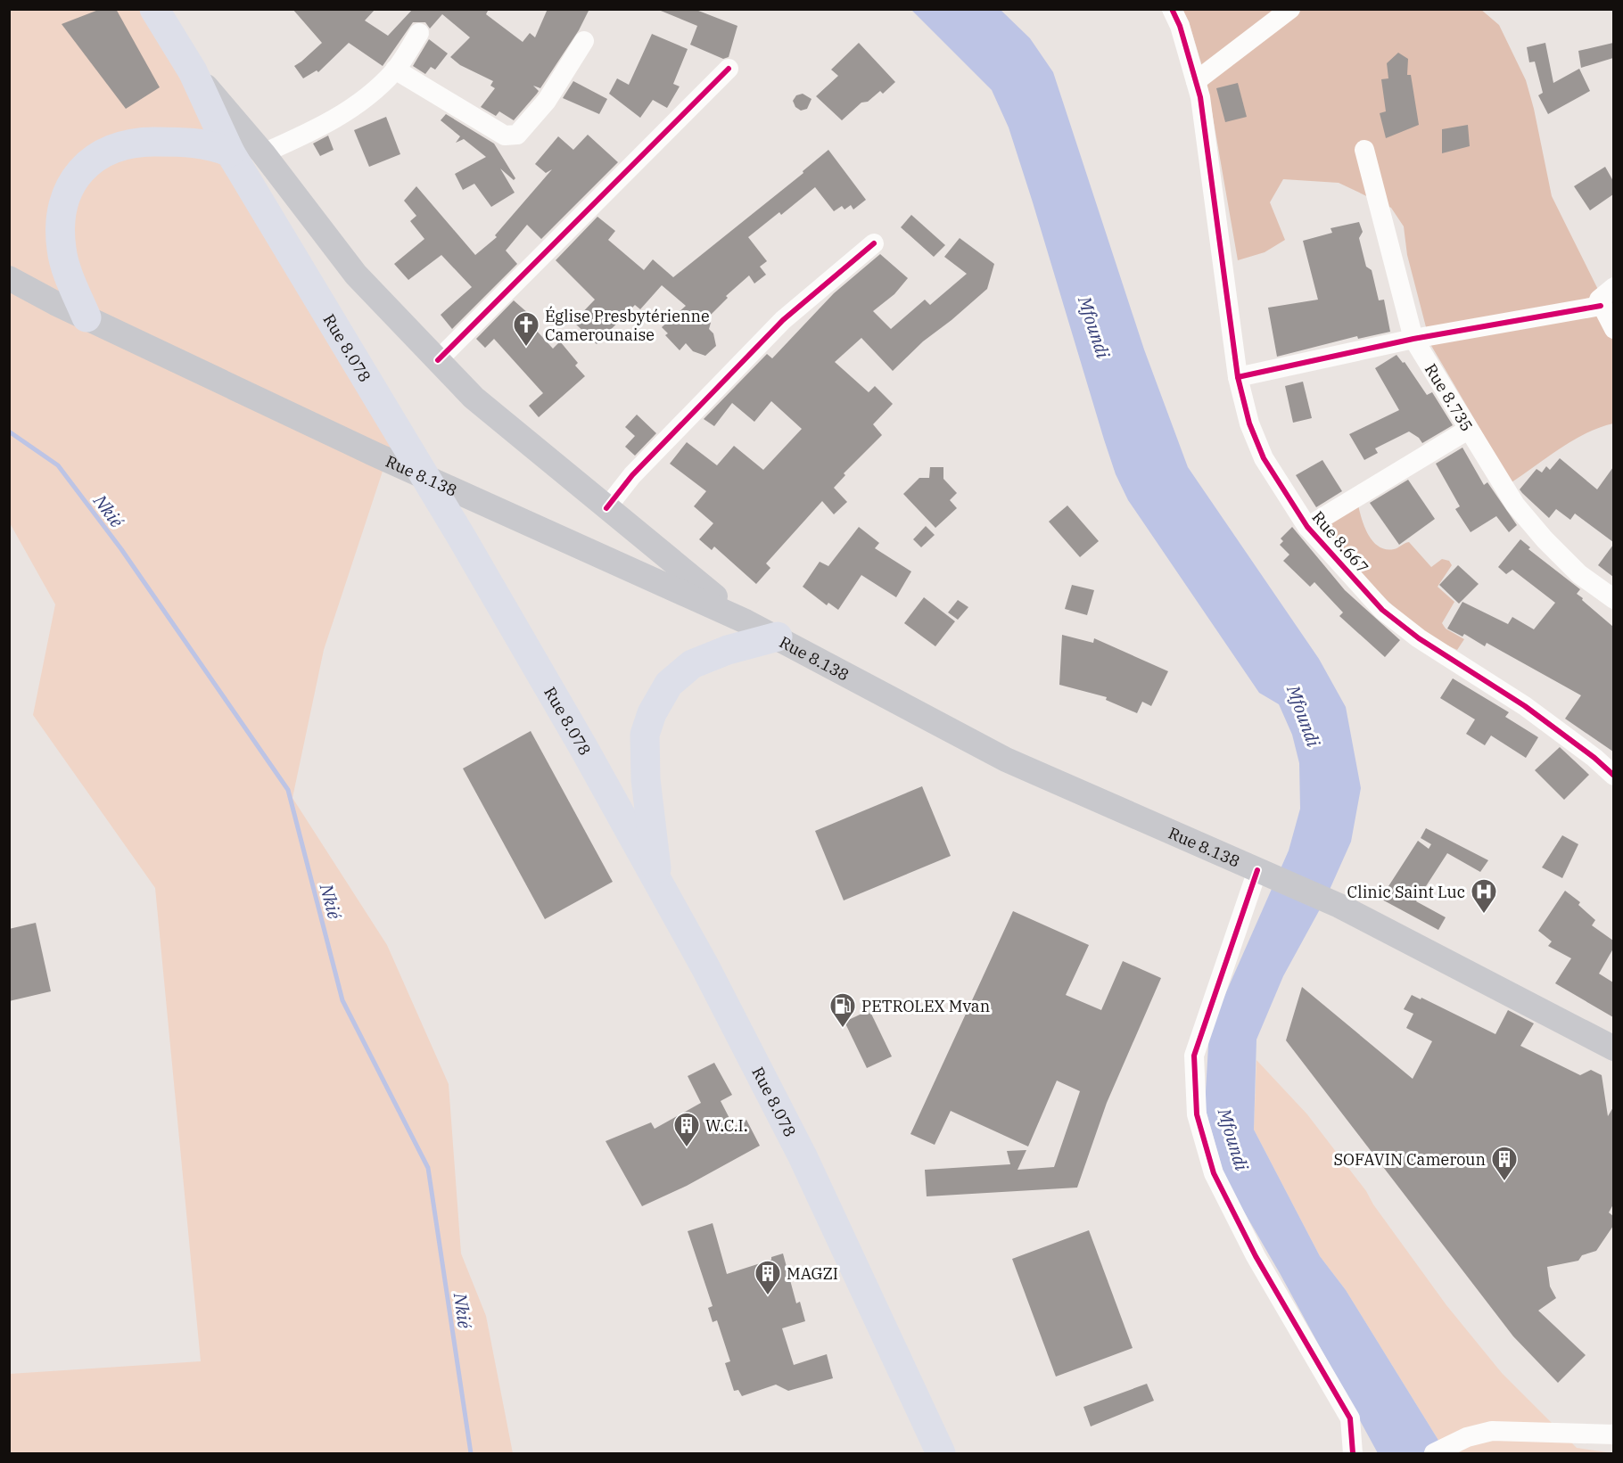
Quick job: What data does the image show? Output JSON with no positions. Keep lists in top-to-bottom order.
{
  "streets": {
    "highway": ["Rue 8.078"],
    "main road": ["Rue 8.138"],
    "street": ["Rue 8.735", "Rue 8.667"]
  },
  "water": ["Mfoundi", "Nkié"],
  "places": {
    "church": ["Église Presbytérienne Camerounaise"],
    "hospital": ["Clinic Saint Luc"],
    "fuel station": ["PETROLEX Mvan"],
    "building": ["W.C.I.", "SOFAVIN Cameroun", "MAGZI"]
  }
}
